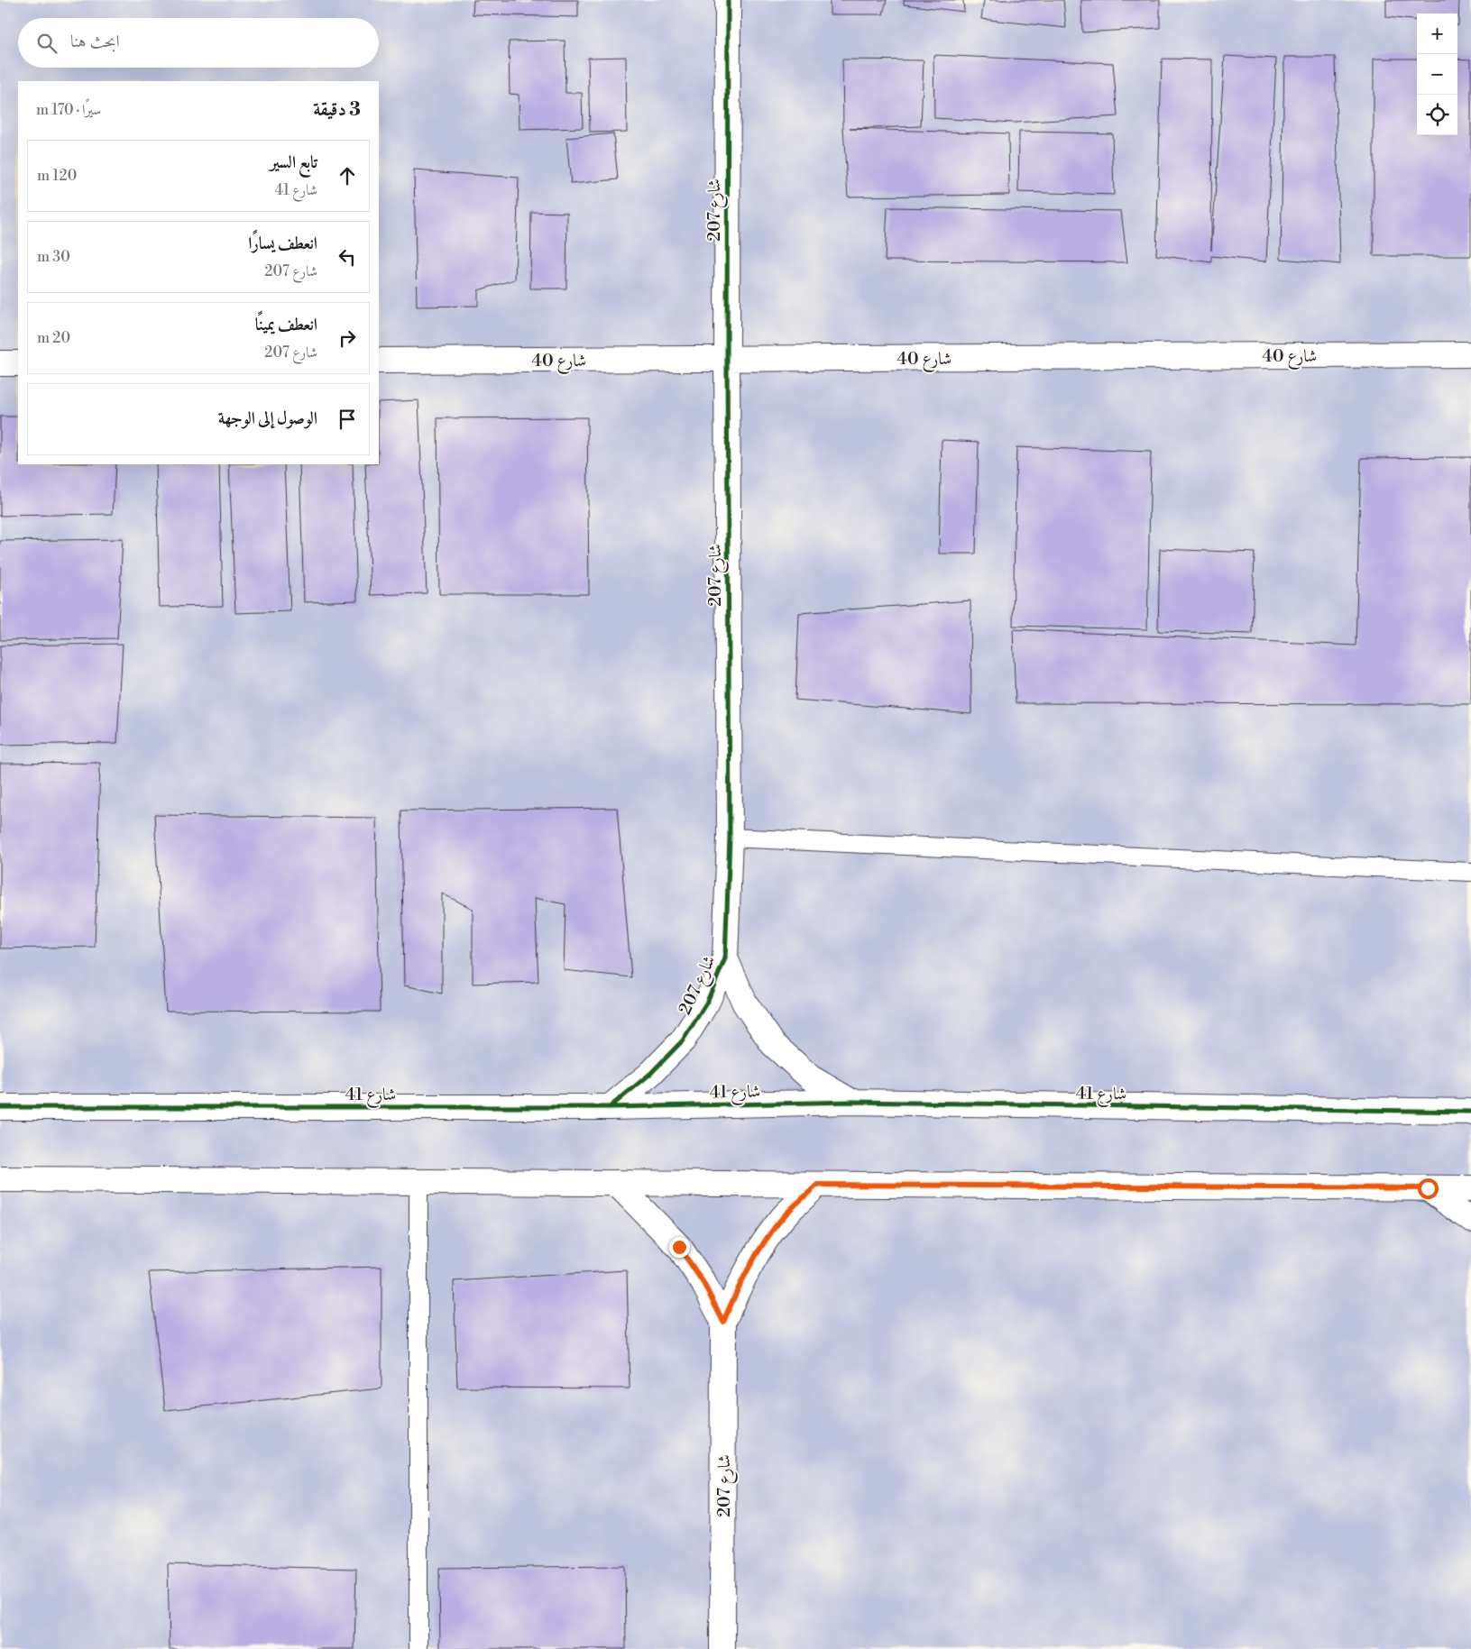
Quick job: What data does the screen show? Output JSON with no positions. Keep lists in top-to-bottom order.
{
  "streets": {
    "street": ["شارع 207", "شارع 40", "شارع 41"]
  },
  "crossings": [
    ["شارع 207", "شارع 40"],
    ["شارع 207", "شارع 41"]
  ],
  "page": {
    "map_buttons": ["+", "−"],
    "search": "ابحث هنا",
    "heading": ["3 دقيقة", "سيرًا · 170 m"],
    "list": [
      ["تابع السير", "شارع 41", "120 m"],
      ["انعطف يسارًا", "شارع 207", "30 m"],
      ["انعطف يمينًا", "شارع 207", "20 m"],
      "الوصول إلى الوجهة"
    ]
  }
}
